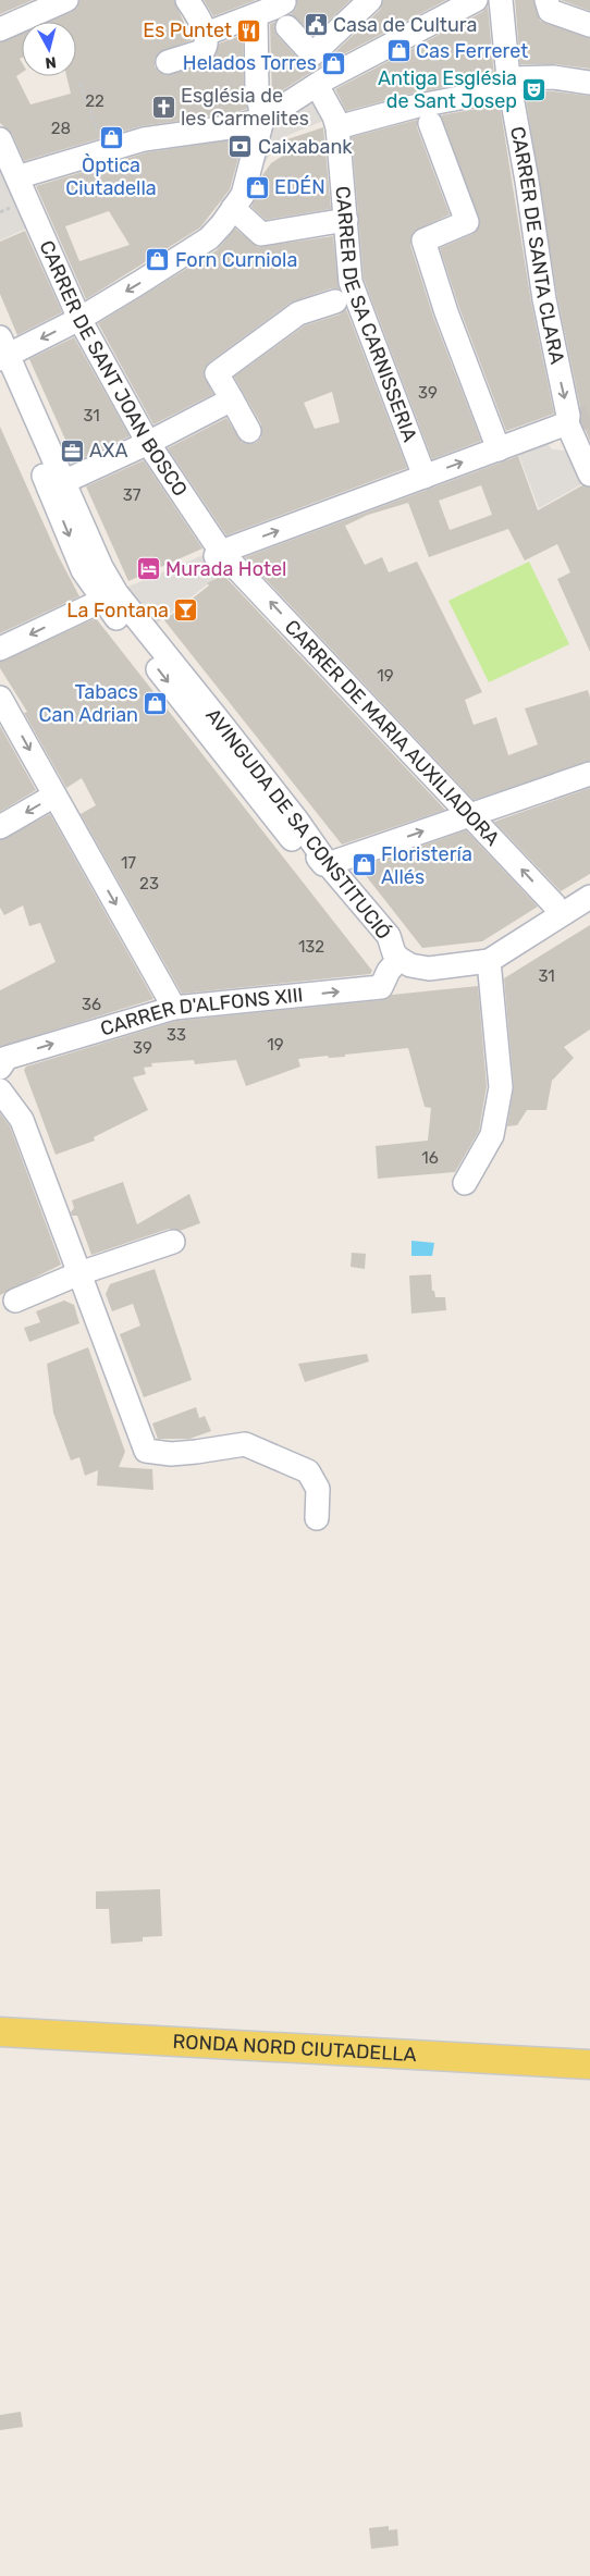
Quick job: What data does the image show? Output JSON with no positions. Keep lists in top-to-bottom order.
{
  "streets": {
    "main road": ["RONDA NORD CIUTADELLA"],
    "street": [
      "CARRER DE SANTA CLARA",
      "CARRER DE SA CARNISSERIA",
      "CARRER DE SANT JOAN BOSCO",
      "CARRER DE MARIA AUXILIADORA",
      "AVINGUDA DE SA CONSTITUCIÓ",
      "CARRER D'ALFONS XIII"
    ]
  },
  "crossings": [
    ["CARRER DE SANT JOAN BOSCO", "CARRER DE MARIA AUXILIADORA"],
    ["AVINGUDA DE SA CONSTITUCIÓ", "CARRER D'ALFONS XIII"]
  ],
  "one_way": ["CARRER DE SANTA CLARA", "CARRER DE MARIA AUXILIADORA", "CARRER D'ALFONS XIII"],
  "places": {
    "public building": ["Casa de Cultura"],
    "restaurant": ["Es Puntet"],
    "shop": [
      "Cas Ferreret",
      "Helados Torres",
      "Òptica Ciutadella",
      "EDÉN",
      "Forn Curniola",
      "Tabacs Can Adrian",
      "Floristería Allés"
    ],
    "theatre": ["Antiga Església de Sant Josep"],
    "church": ["Església de les Carmelites"],
    "bank": ["Caixabank"],
    "office": ["AXA"],
    "hotel": ["Murada Hotel"],
    "bar": ["La Fontana"]
  },
  "house_numbers": [
    "22",
    "28",
    "39",
    "31",
    "37",
    "19",
    "17",
    "23",
    "132",
    "31",
    "36",
    "33",
    "19",
    "39",
    "16"
  ],
  "north": "bottom"
}
